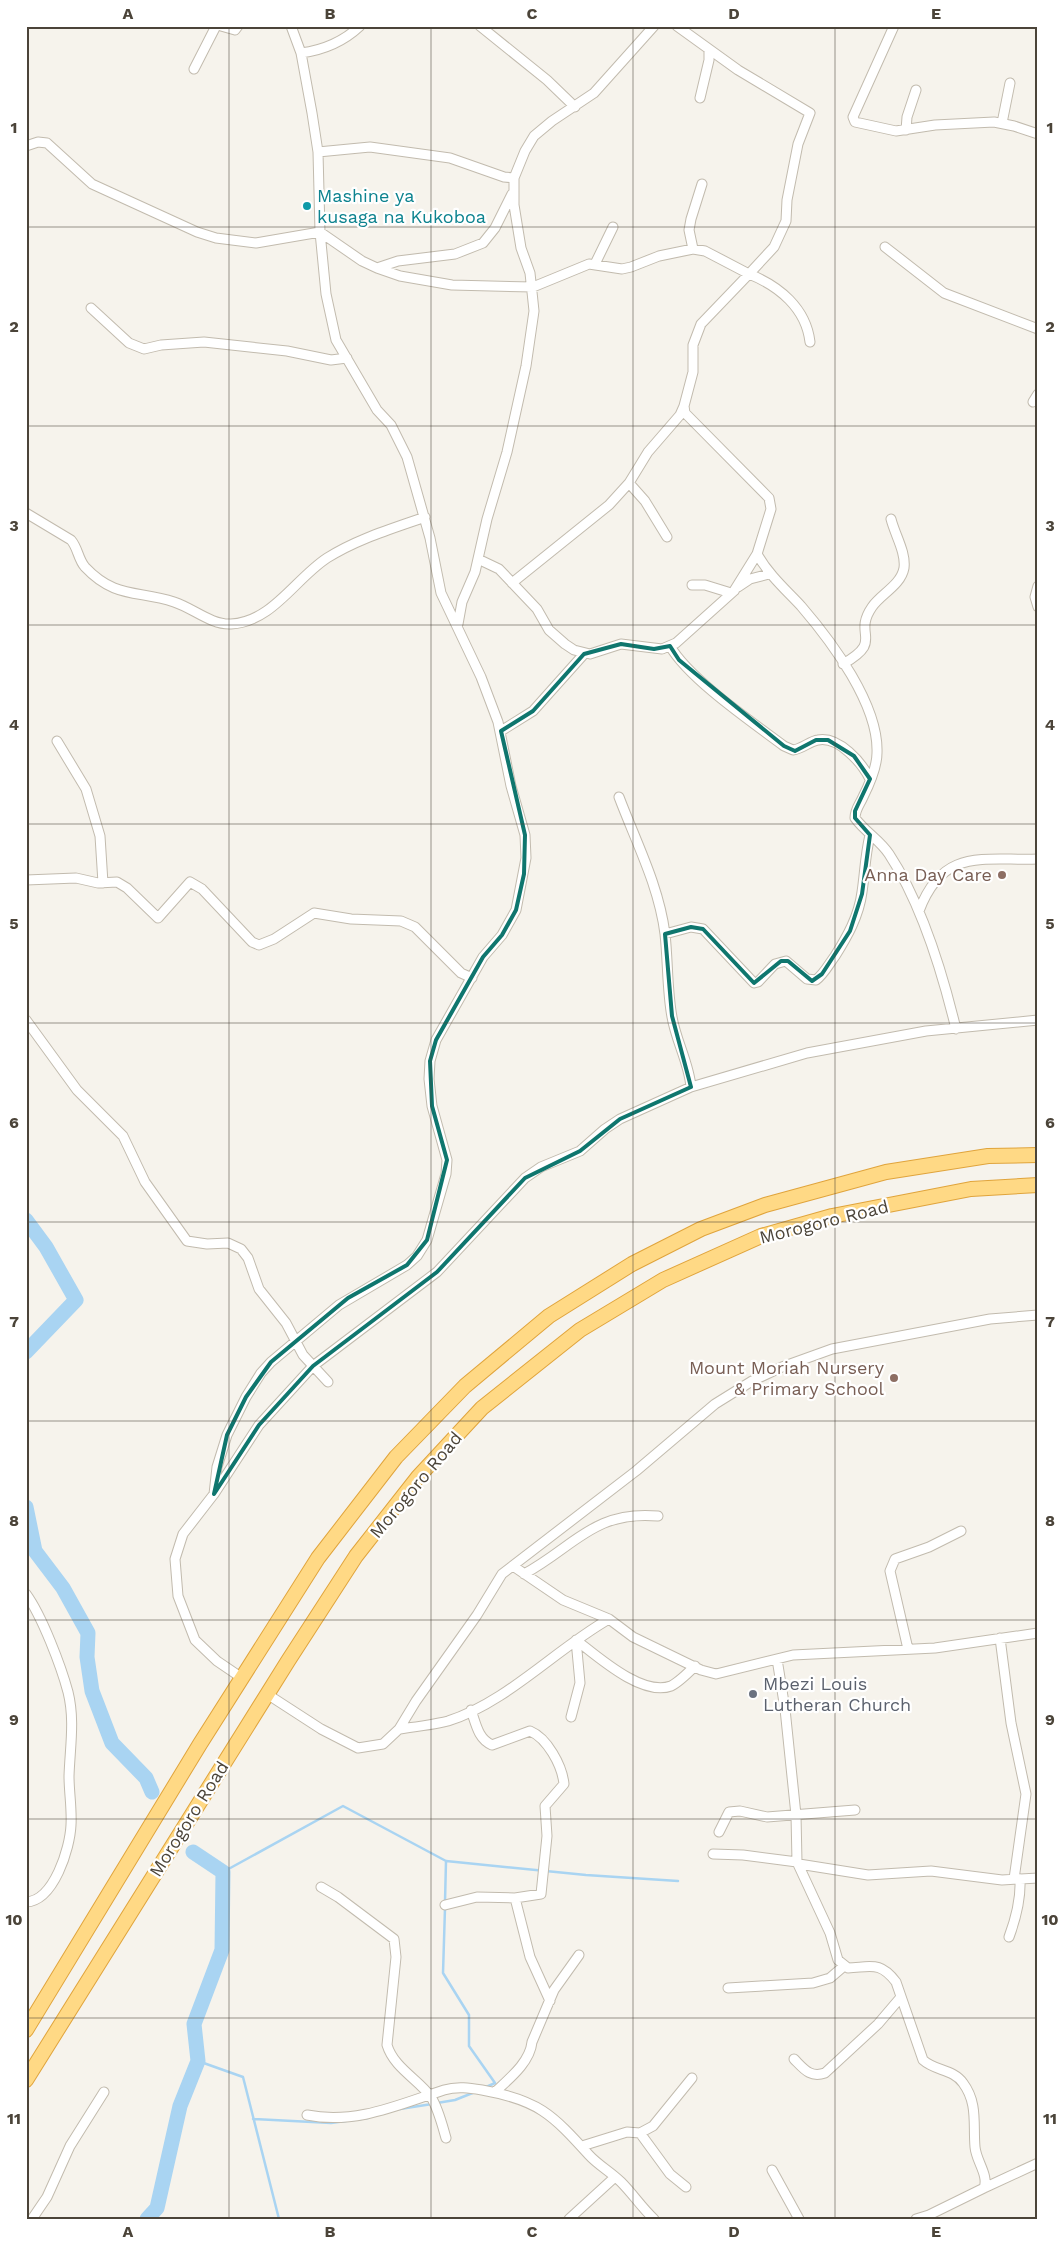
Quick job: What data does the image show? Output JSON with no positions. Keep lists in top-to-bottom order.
{
  "streets": {
    "highway": ["Morogoro Road"]
  },
  "places": [
    "Mashine ya kusaga na Kukoboa",
    "Anna Day Care",
    "Mount Moriah Nursery & Primary School",
    "Mbezi Louis Lutheran Church"
  ],
  "grid": {
    "columns": [
      "A",
      "B",
      "C",
      "D",
      "E"
    ],
    "rows": [
      "1",
      "2",
      "3",
      "4",
      "5",
      "6",
      "7",
      "8",
      "9",
      "10",
      "11"
    ]
  }
}
